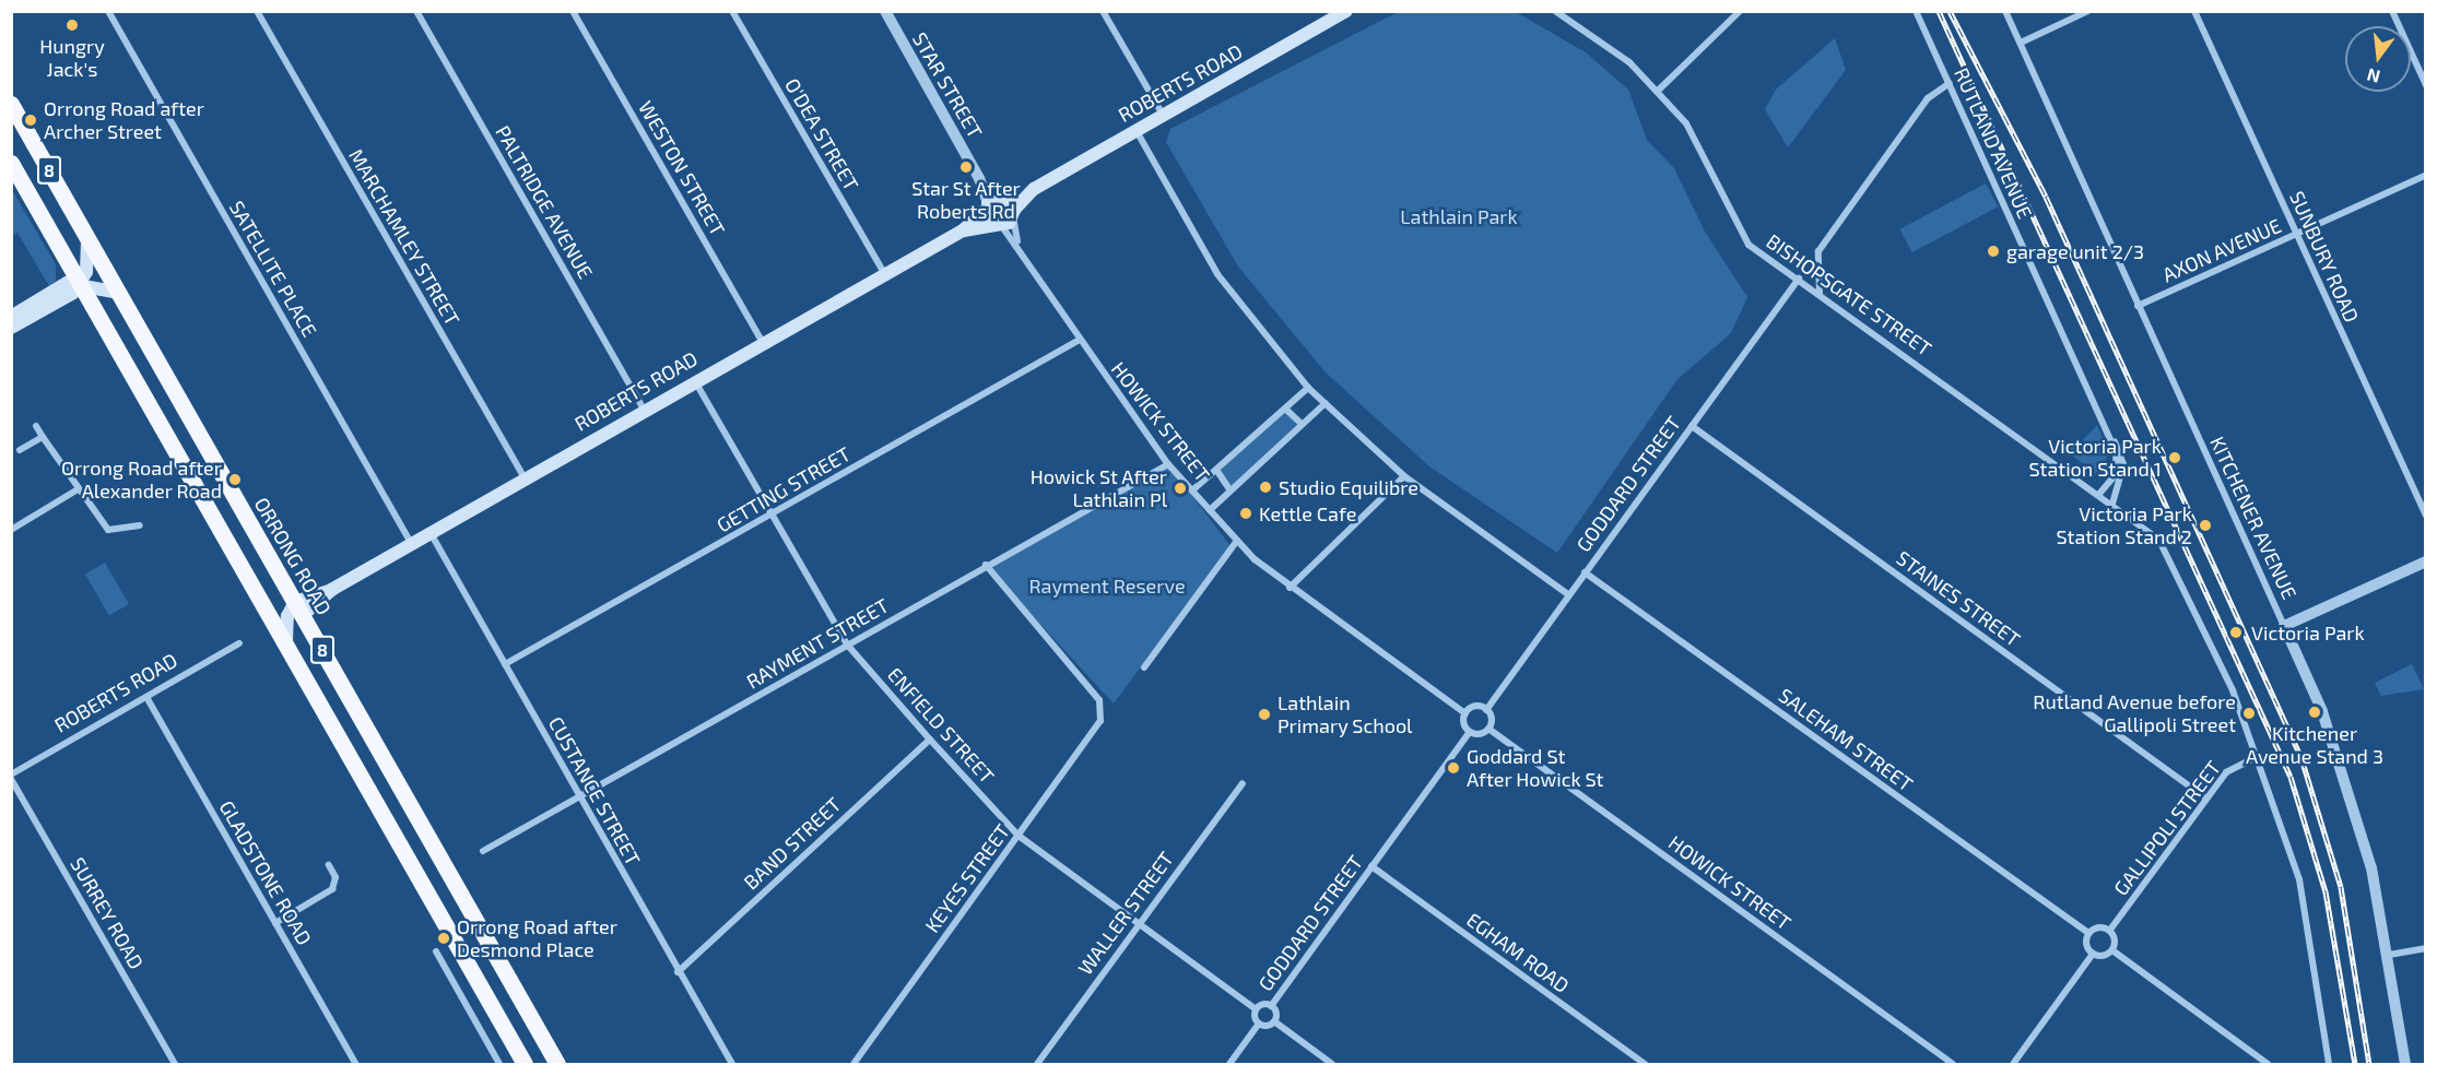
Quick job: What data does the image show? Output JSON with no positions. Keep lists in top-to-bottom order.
{
  "streets": {
    "highway": ["8", "ORRONG ROAD"],
    "main road": ["ROBERTS ROAD"],
    "street": [
      "STAR STREET",
      "O'DEA STREET",
      "RUTLAND AVENUE",
      "WESTON STREET",
      "PALTRIDGE AVENUE",
      "MARCHAMLEY STREET",
      "AXON AVENUE",
      "SUNBURY ROAD",
      "SATELLITE PLACE",
      "BISHOPSGATE STREET",
      "HOWICK STREET",
      "GODDARD STREET",
      "GETTING STREET",
      "KITCHENER AVENUE",
      "STAINES STREET",
      "RAYMENT STREET",
      "ENFIELD STREET",
      "SALEHAM STREET",
      "CUSTANCE STREET",
      "GALLIPOLI STREET",
      "BAND STREET",
      "GLADSTONE ROAD",
      "KEYES STREET",
      "SURREY ROAD",
      "WALLER STREET",
      "EGHAM ROAD"
    ]
  },
  "crossings": [
    ["ROBERTS ROAD", "STAR STREET"],
    ["ROBERTS ROAD", "O'DEA STREET"],
    ["ROBERTS ROAD", "WESTON STREET"],
    ["ROBERTS ROAD", "PALTRIDGE AVENUE"],
    ["ROBERTS ROAD", "MARCHAMLEY STREET"],
    ["ROBERTS ROAD", "SATELLITE PLACE"],
    ["ROBERTS ROAD", "HOWICK STREET"],
    ["ROBERTS ROAD", "ORRONG ROAD"],
    ["ROBERTS ROAD", "ENFIELD STREET"],
    ["ROBERTS ROAD", "CUSTANCE STREET"],
    ["ROBERTS ROAD", "GLADSTONE ROAD"],
    ["ROBERTS ROAD", "SURREY ROAD"],
    ["STAR STREET", "HOWICK STREET"],
    ["RUTLAND AVENUE", "BISHOPSGATE STREET"],
    ["AXON AVENUE", "SUNBURY ROAD"],
    ["AXON AVENUE", "KITCHENER AVENUE"],
    ["BISHOPSGATE STREET", "GODDARD STREET"],
    ["BISHOPSGATE STREET", "GALLIPOLI STREET"],
    ["HOWICK STREET", "GETTING STREET"],
    ["HOWICK STREET", "RAYMENT STREET"],
    ["GODDARD STREET", "STAINES STREET"],
    ["GODDARD STREET", "SALEHAM STREET"],
    ["GODDARD STREET", "EGHAM ROAD"],
    ["GETTING STREET", "ENFIELD STREET"],
    ["GETTING STREET", "CUSTANCE STREET"],
    ["STAINES STREET", "GALLIPOLI STREET"],
    ["RAYMENT STREET", "ENFIELD STREET"],
    ["RAYMENT STREET", "CUSTANCE STREET"],
    ["RAYMENT STREET", "KEYES STREET"],
    ["ENFIELD STREET", "BAND STREET"],
    ["ENFIELD STREET", "KEYES STREET"],
    ["ENFIELD STREET", "WALLER STREET"],
    ["CUSTANCE STREET", "BAND STREET"]
  ],
  "parks": ["Lathlain Park", "Rayment Reserve"],
  "places": [
    "Hungry Jack's",
    "Orrong Road after Archer Street",
    "Star St After Roberts Rd",
    "garage unit 2/3",
    "Victoria Park Station Stand 1",
    "Orrong Road after Alexander Road",
    "Studio Equilibre",
    "Howick St After Lathlain Pl",
    "Kettle Cafe",
    "Victoria Park Station Stand 2",
    "Victoria Park",
    "Kitchener Avenue Stand 3",
    "Rutland Avenue before Gallipoli Street",
    "Lathlain Primary School",
    "Goddard St After Howick St",
    "Orrong Road after Desmond Place"
  ],
  "north": "bottom"
}
